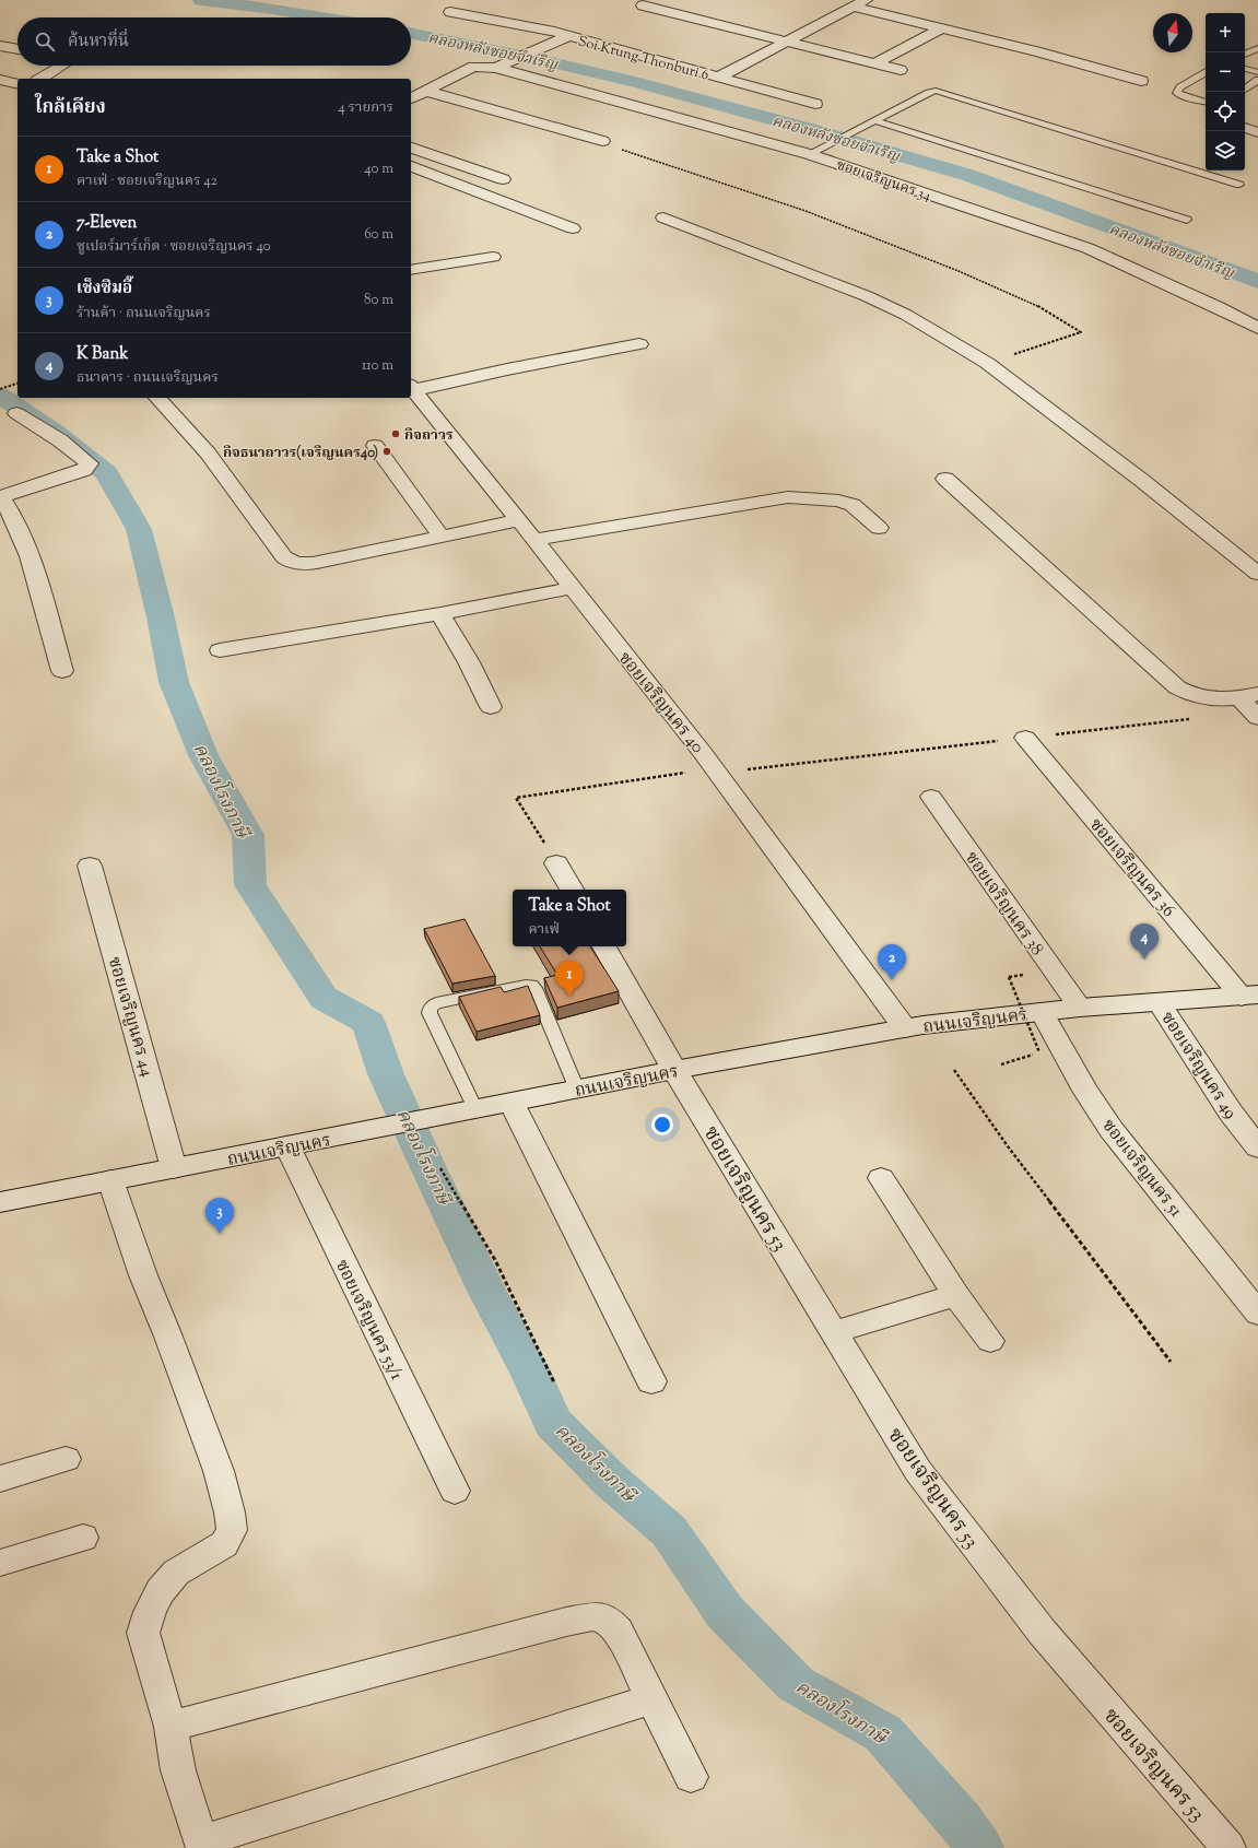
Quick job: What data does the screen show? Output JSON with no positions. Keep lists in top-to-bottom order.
{
  "streets": {
    "street": [
      "Soi Krung Thonburi 6",
      "ซอยเจริญนคร 34",
      "ซอยเจริญนคร 40",
      "ซอยเจริญนคร 36",
      "ซอยเจริญนคร 38",
      "ซอยเจริญนคร 44",
      "ถนนเจริญนคร",
      "ซอยเจริญนคร 49",
      "ซอยเจริญนคร 51",
      "ซอยเจริญนคร 53",
      "ซอยเจริญนคร 53/1"
    ]
  },
  "crossings": [
    ["Soi Krung Thonburi 6", "ซอยเจริญนคร 34"],
    ["ซอยเจริญนคร 40", "ถนนเจริญนคร"],
    ["ซอยเจริญนคร 36", "ถนนเจริญนคร"],
    ["ซอยเจริญนคร 38", "ถนนเจริญนคร"],
    ["ซอยเจริญนคร 44", "ถนนเจริญนคร"],
    ["ถนนเจริญนคร", "ซอยเจริญนคร 49"],
    ["ถนนเจริญนคร", "ซอยเจริญนคร 51"],
    ["ถนนเจริญนคร", "ซอยเจริญนคร 53"],
    ["ถนนเจริญนคร", "ซอยเจริญนคร 53/1"]
  ],
  "water": ["คลองหลังซอยจำเริญ", "คลองโรงภาษี"],
  "places": ["กิจถาวร", "กิจธนาถาวร(เจริญนคร40)"],
  "north": "top",
  "page": {
    "map_buttons": ["+", "−"],
    "search": "ค้นหาที่นี่",
    "heading": ["ใกล้เคียง", "4 รายการ"],
    "list": [
      {
        "mark": "1",
        "name": "Take a Shot",
        "note": "คาเฟ่ · ซอยเจริญนคร 42",
        "value": "40 m"
      },
      {
        "mark": "2",
        "name": "7-Eleven",
        "note": "ซูเปอร์มาร์เก็ต · ซอยเจริญนคร 40",
        "value": "60 m"
      },
      {
        "mark": "3",
        "name": "เช็งซิมอี๊",
        "note": "ร้านค้า · ถนนเจริญนคร",
        "value": "80 m"
      },
      {
        "mark": "4",
        "name": "K Bank",
        "note": "ธนาคาร · ถนนเจริญนคร",
        "value": "110 m"
      }
    ],
    "popup": ["Take a Shot", "คาเฟ่"],
    "pins": [
      "4",
      "2",
      "1",
      "3"
    ]
  }
}
